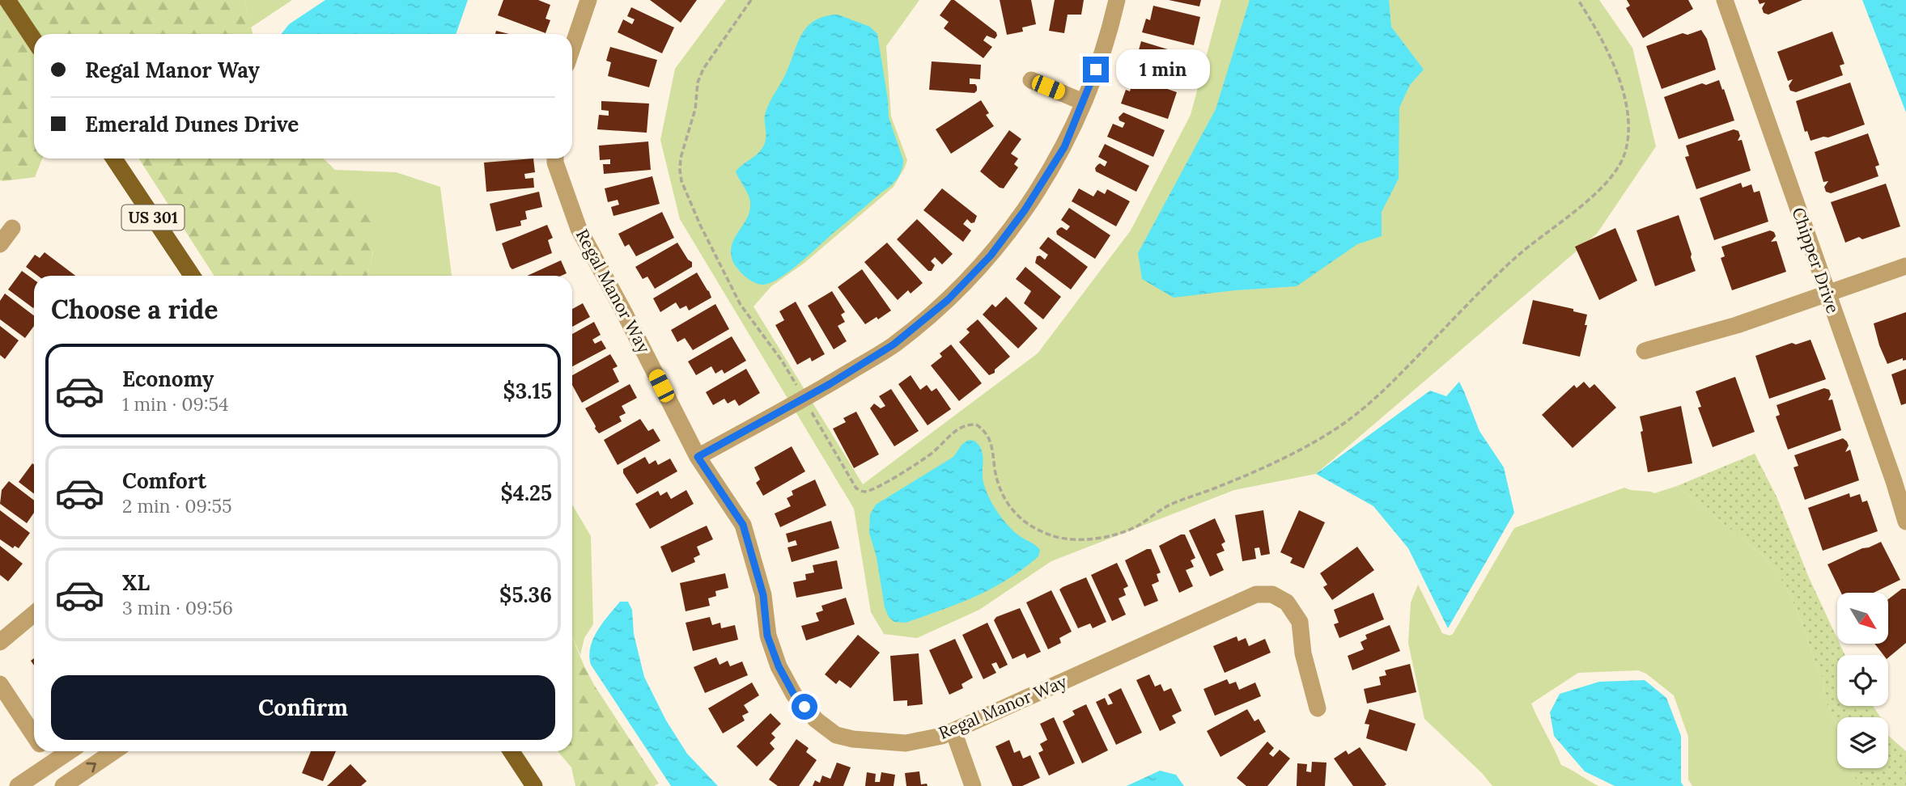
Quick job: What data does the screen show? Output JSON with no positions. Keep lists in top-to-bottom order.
{
  "streets": {
    "main road": ["US 301"],
    "street": ["Chipper Drive", "Regal Manor Way"]
  },
  "north": "bottom right",
  "page": {
    "banner": ["Regal Manor Way", "Emerald Dunes Drive"],
    "bubble": "1 min",
    "heading": "Choose a ride",
    "list": [
      {
        "name": "Economy",
        "note": "1 min · 09:54",
        "value": "$3.15"
      },
      {
        "name": "Comfort",
        "note": "2 min · 09:55",
        "value": "$4.25"
      },
      {
        "name": "XL",
        "note": "3 min · 09:56",
        "value": "$5.36"
      }
    ],
    "buttons": "Confirm"
  }
}
